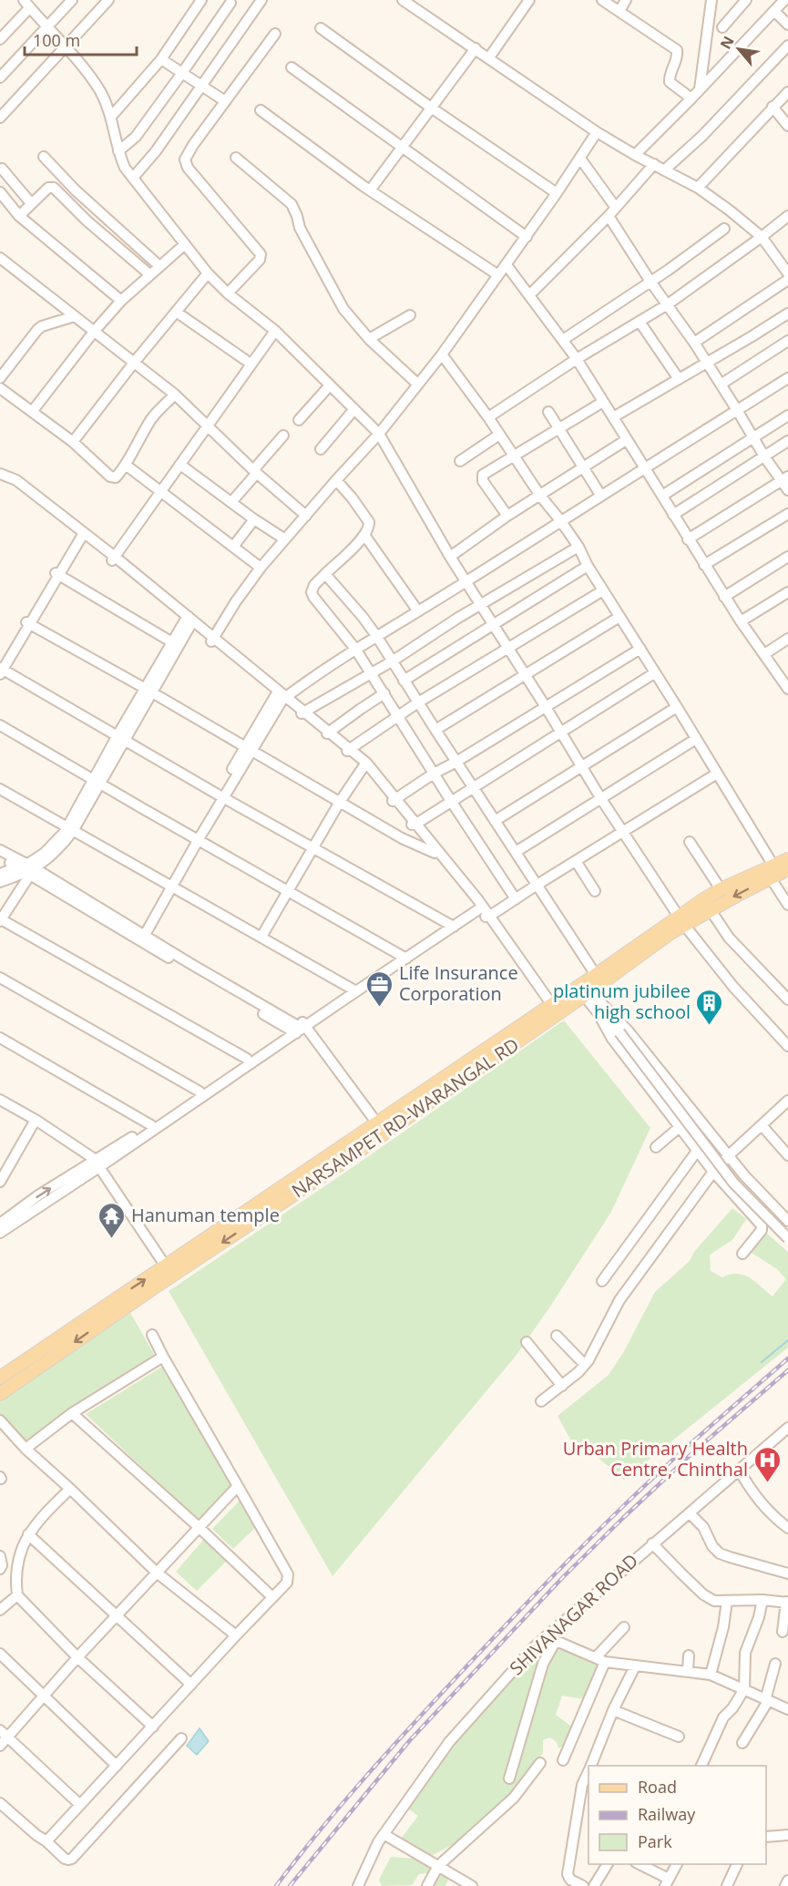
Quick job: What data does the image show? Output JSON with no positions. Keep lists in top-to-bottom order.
{
  "streets": {
    "main road": ["NARSAMPET RD-WARANGAL RD"],
    "street": ["SHIVANAGAR ROAD"]
  },
  "places": {
    "office": ["Life Insurance Corporation"],
    "building": ["platinum jubilee high school"],
    "temple": ["Hanuman temple"],
    "hospital": ["Urban Primary Health Centre, Chinthal"]
  },
  "legend": ["Road", "Railway", "Park"],
  "scale_bar": "100 m",
  "north": "top left"
}
